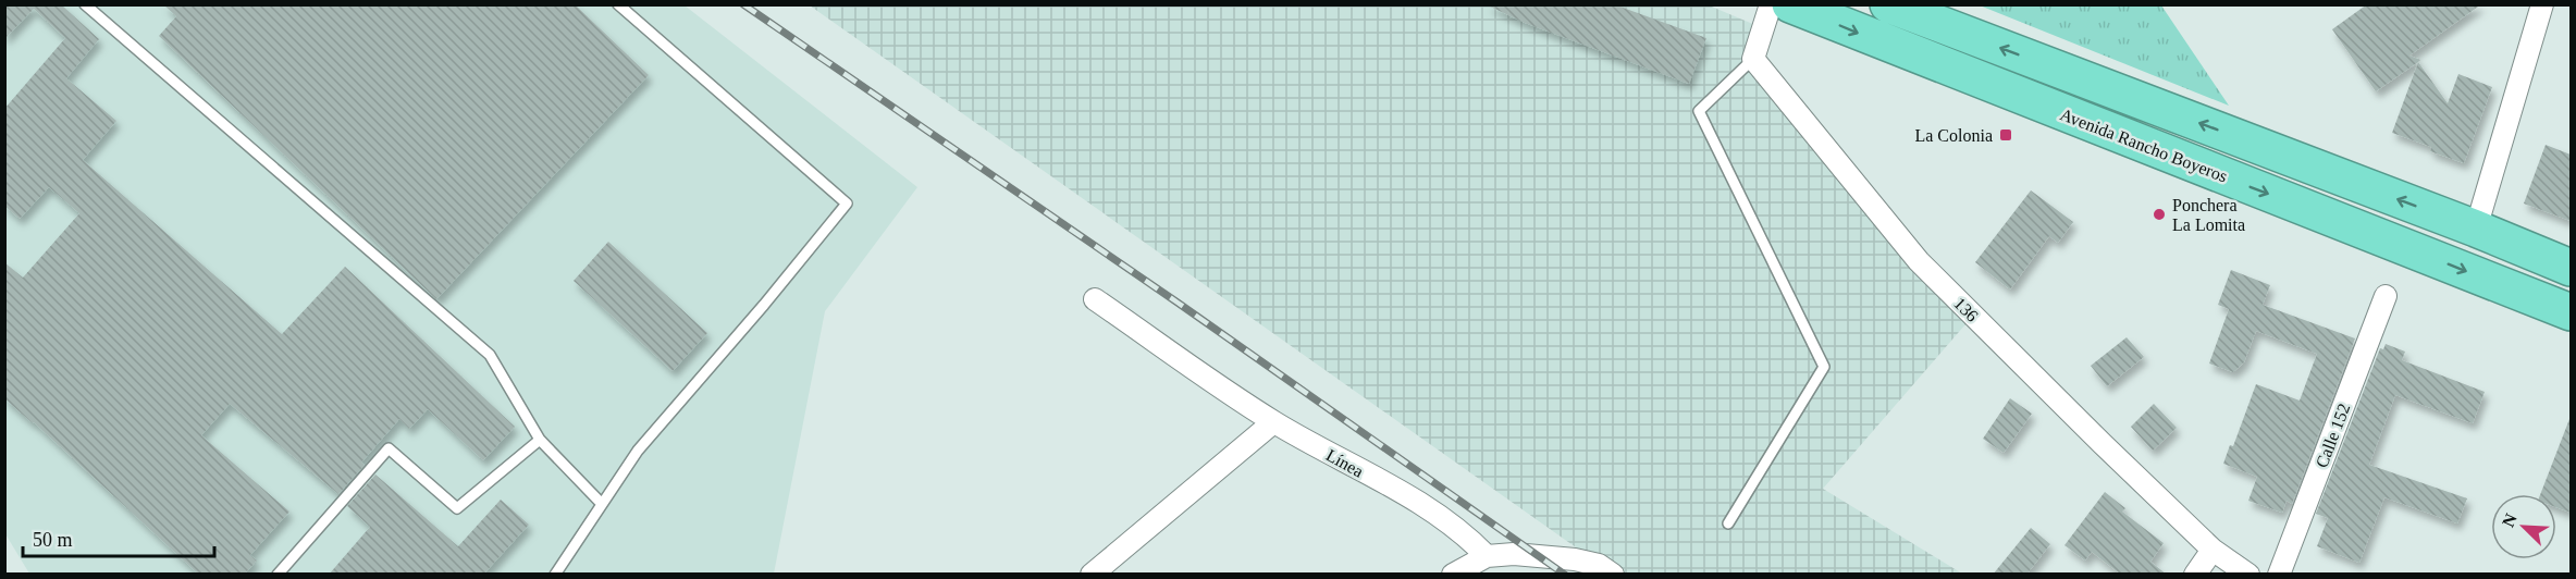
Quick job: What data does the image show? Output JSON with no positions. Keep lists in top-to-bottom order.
{
  "streets": {
    "highway": ["Avenida Rancho Boyeros"],
    "street": ["136", "Calle 152", "Línea"]
  },
  "places": {
    "transit": ["La Colonia"],
    "other": ["Ponchera La Lomita"]
  },
  "scale_bar": "50 m",
  "north": "top left"
}
